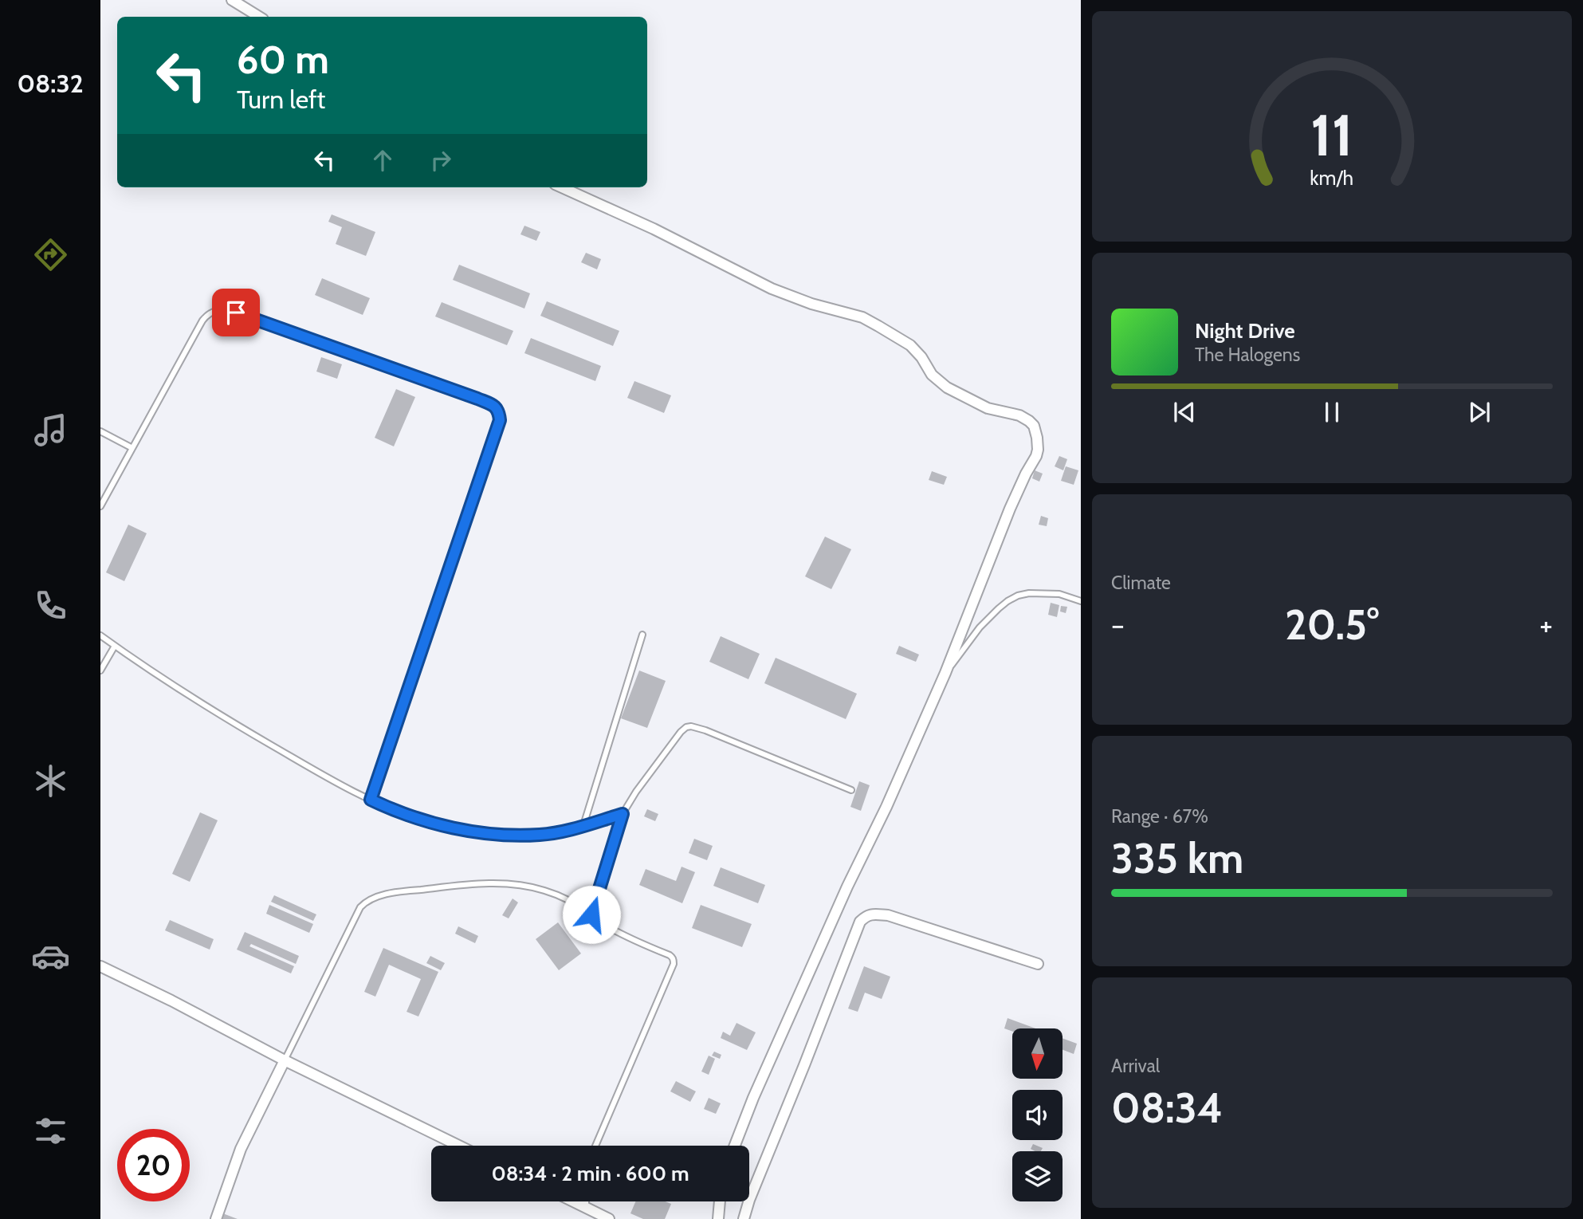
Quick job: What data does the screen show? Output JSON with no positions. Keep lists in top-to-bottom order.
{
  "north": "bottom",
  "page": {
    "tabs": "08:32",
    "turn": ["60 m", "Turn left"],
    "song": ["Night Drive", "The Halogens"],
    "tile": [
      "Climate",
      ["Range · 67%", "335 km"],
      ["Arrival", "08:34"]
    ],
    "heat": ["−", "20.5°", "+"],
    "limit": "20",
    "trip": "08:34 · 2 min · 600 m",
    "gauge": ["11", "km/h"]
  }
}
